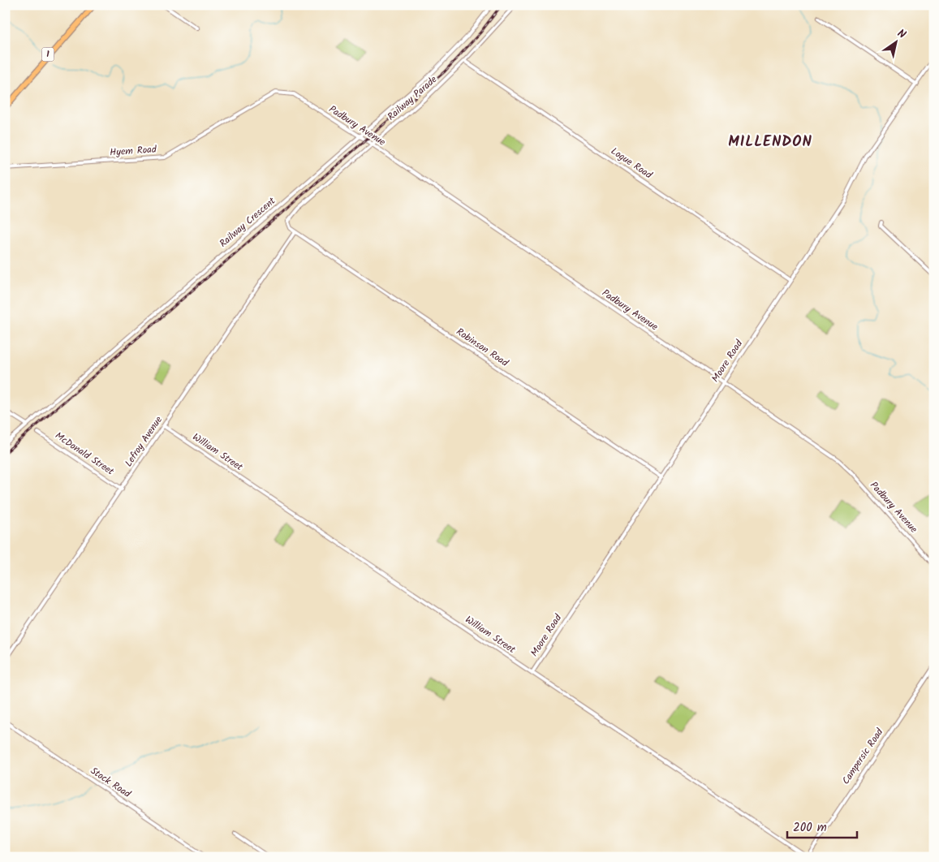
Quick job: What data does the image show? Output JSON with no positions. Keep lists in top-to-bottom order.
{
  "streets": {
    "highway": ["1"],
    "street": [
      "Railway Parade",
      "Padbury Avenue",
      "Hyem Road",
      "Logue Road",
      "Railway Crescent",
      "Robinson Road",
      "Moore Road",
      "Lefroy Avenue",
      "William Street",
      "McDonald Street",
      "Campersic Road",
      "Stock Road"
    ]
  },
  "crossings": [
    ["Railway Parade", "Padbury Avenue"],
    ["Railway Parade", "Logue Road"],
    ["Railway Parade", "Robinson Road"],
    ["Railway Parade", "Lefroy Avenue"],
    ["Padbury Avenue", "Hyem Road"],
    ["Padbury Avenue", "Railway Crescent"],
    ["Padbury Avenue", "Moore Road"],
    ["Logue Road", "Moore Road"],
    ["Robinson Road", "Moore Road"],
    ["Robinson Road", "Lefroy Avenue"],
    ["Moore Road", "William Street"],
    ["Lefroy Avenue", "William Street"],
    ["Lefroy Avenue", "McDonald Street"],
    ["William Street", "Campersic Road"]
  ],
  "districts": ["MILLENDON"],
  "scale_bar": "200 m",
  "north": "top right"
}
